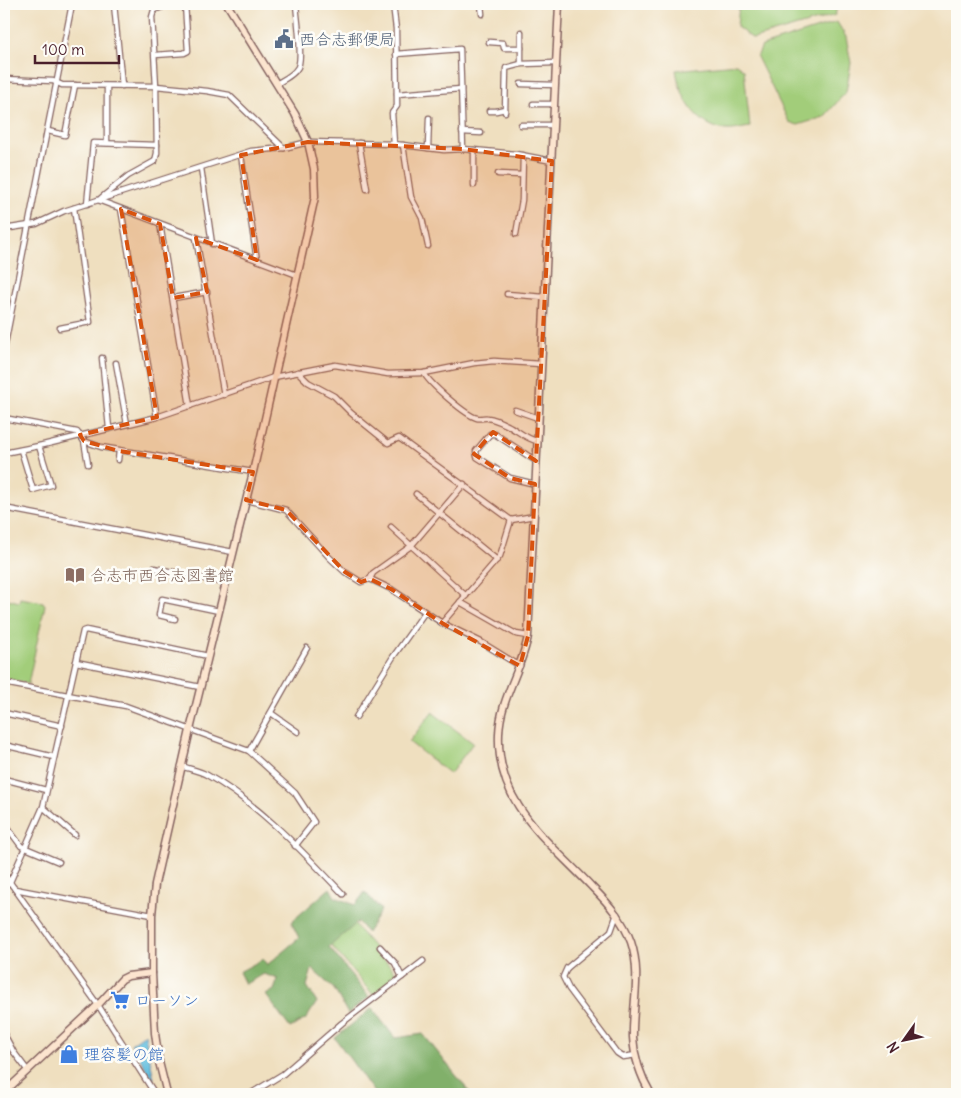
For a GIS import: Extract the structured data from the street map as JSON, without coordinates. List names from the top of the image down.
{
  "places": {
    "public building": ["西合志郵便局"],
    "library": ["合志市西合志図書館"],
    "supermarket": ["ローソン"],
    "shop": ["理容髪の館"]
  },
  "scale_bar": "100 m",
  "north": "bottom left"
}
